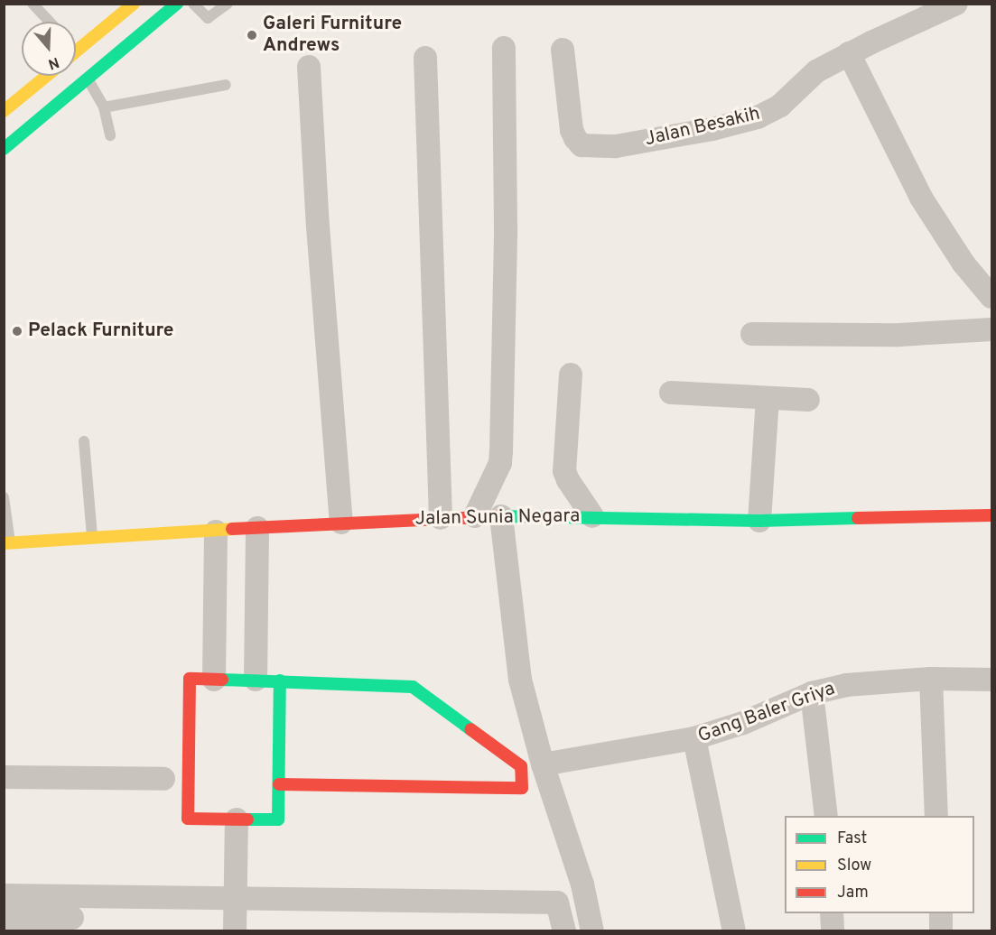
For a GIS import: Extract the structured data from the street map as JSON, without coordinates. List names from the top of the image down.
{
  "streets": {
    "main road": ["Jalan Sunia Negara"],
    "street": ["Jalan Besakih", "Gang Baler Griya"]
  },
  "places": ["Galeri Furniture Andrews", "Pelack Furniture"],
  "legend": ["Fast", "Slow", "Jam"],
  "north": "bottom"
}
